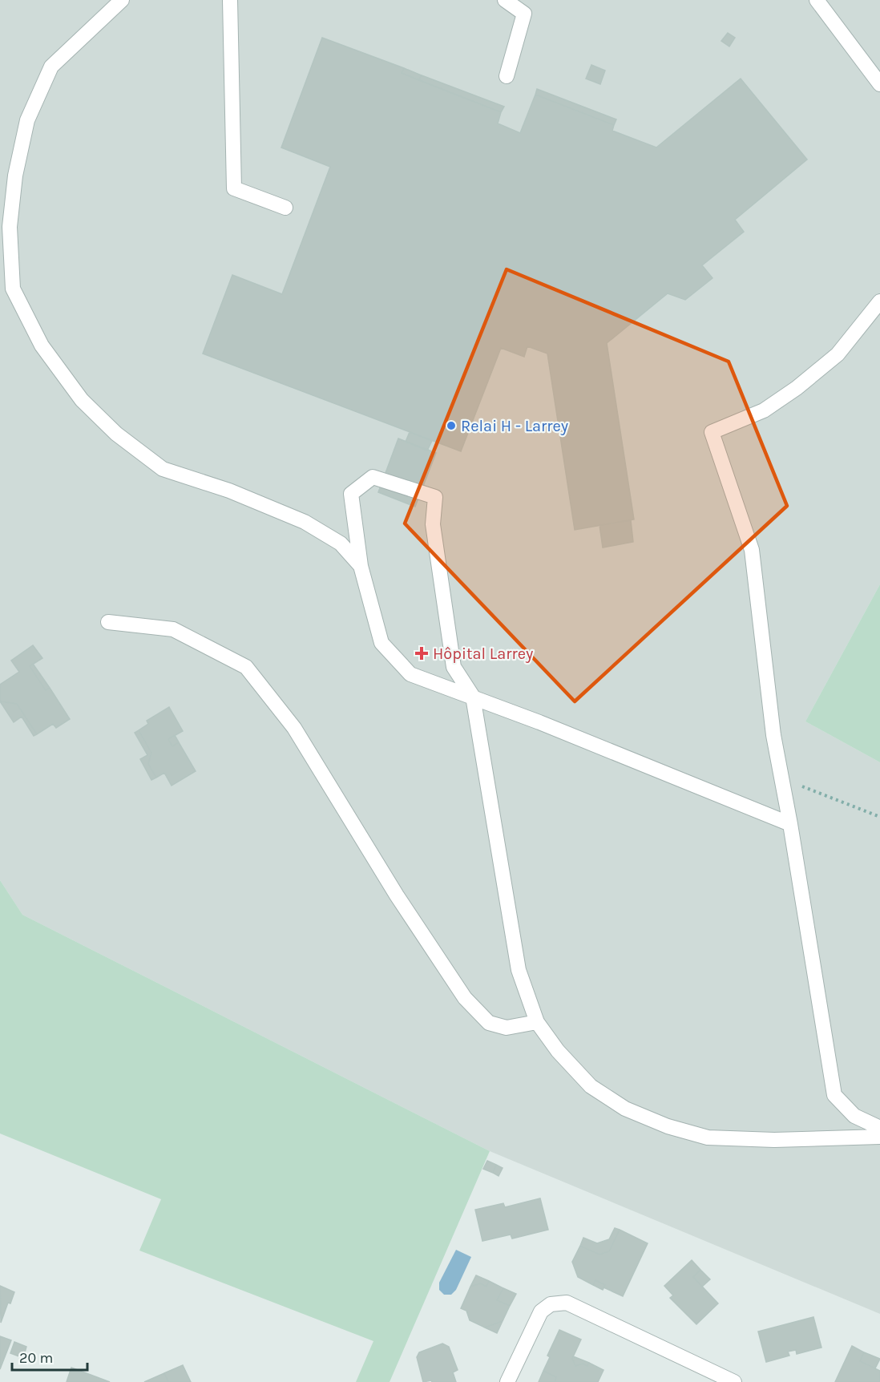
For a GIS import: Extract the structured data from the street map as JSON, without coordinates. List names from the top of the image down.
{
  "places": {
    "other": ["Relai H - Larrey"],
    "health": ["Hôpital Larrey"]
  },
  "scale_bar": "20 m"
}
